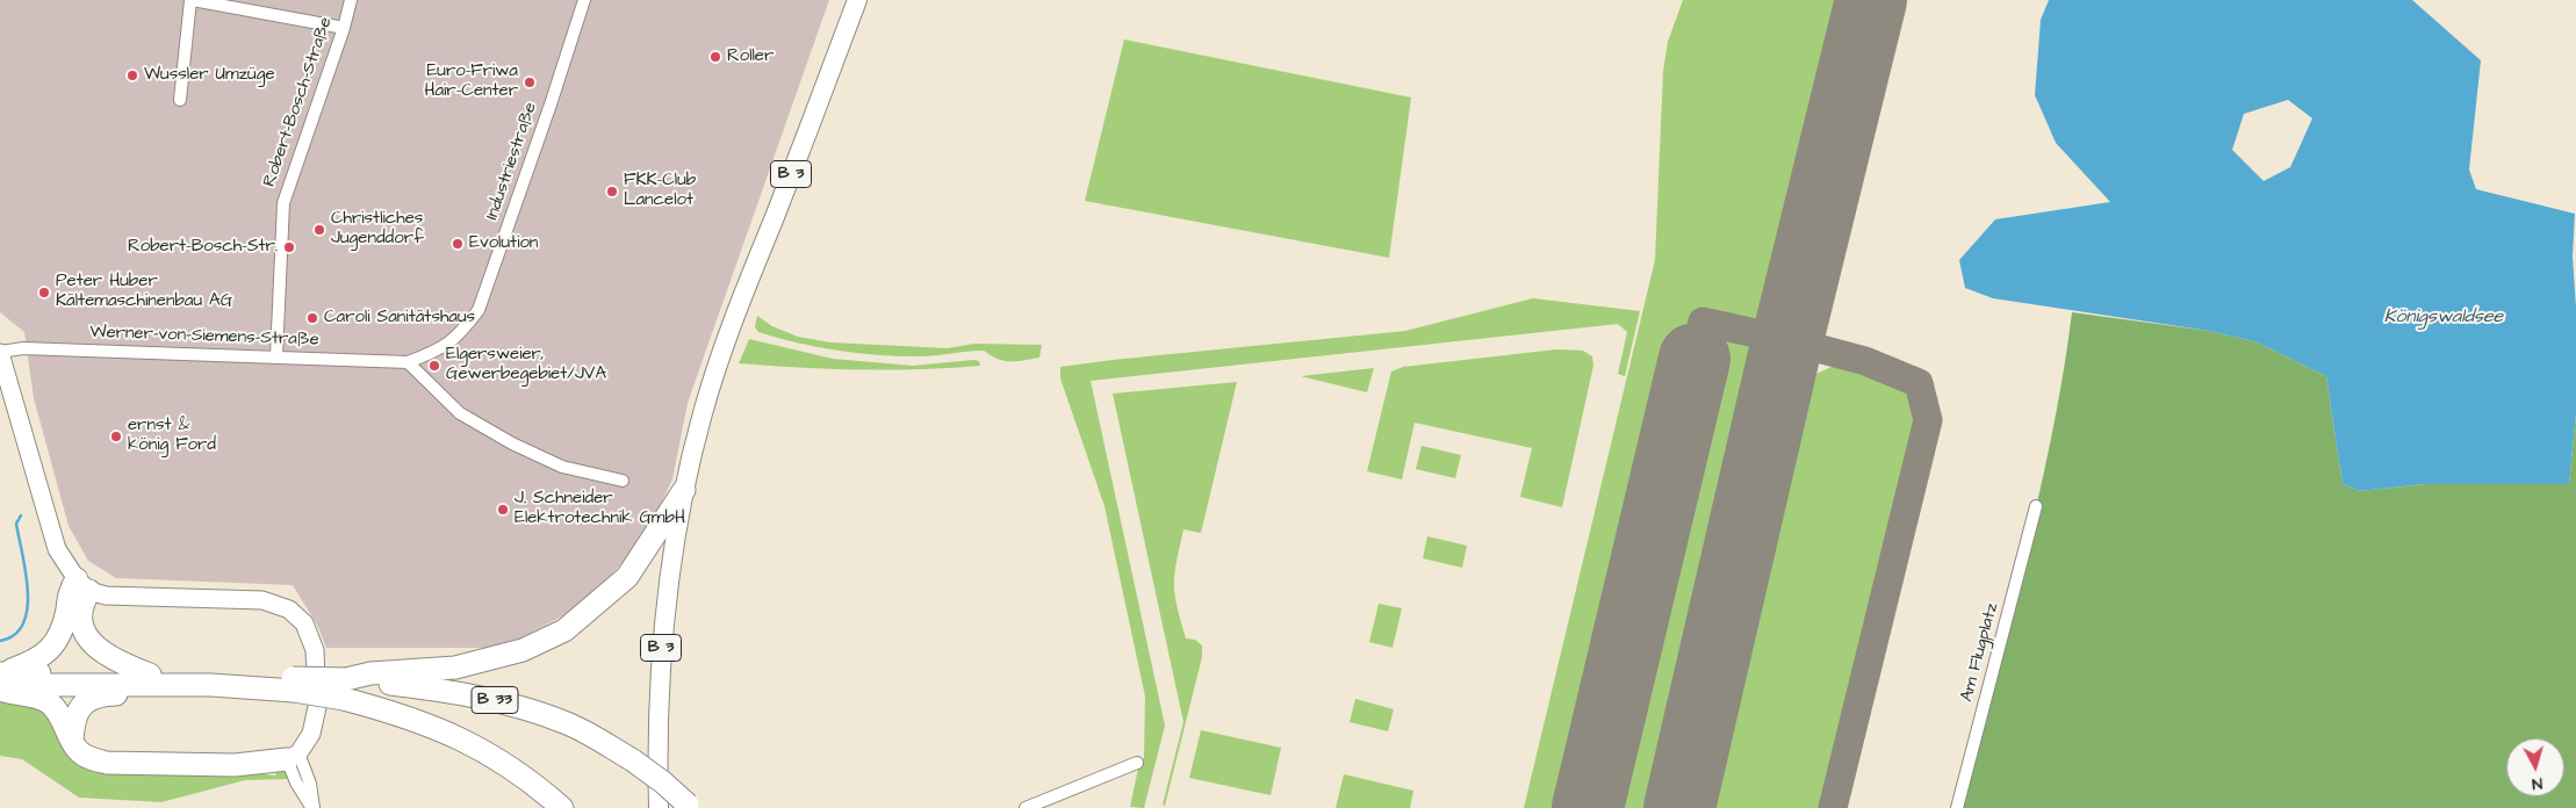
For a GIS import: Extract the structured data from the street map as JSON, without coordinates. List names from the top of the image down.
{
  "streets": {
    "highway": ["B 33"],
    "main road": ["B 3"],
    "street": [
      "Robert-Bosch-Straße",
      "Industriestraße",
      "Werner-von-Siemens-Straße",
      "Am Flugplatz"
    ]
  },
  "crossings": [
    ["Robert-Bosch-Straße", "Werner-von-Siemens-Straße"],
    ["Industriestraße", "Werner-von-Siemens-Straße"]
  ],
  "water": ["Königswaldsee"],
  "places": [
    "Roller",
    "Wussler Umzüge",
    "Euro-Friwa Hair-Center",
    "FKK-Club Lancelot",
    "Christliches Jugenddorf",
    "Evolution",
    "Robert-Bosch-Str.",
    "Peter Huber Kältemaschinenbau AG",
    "Caroli Sanitätshaus",
    "Elgersweier, Gewerbegebiet/JVA",
    "ernst & könig Ford",
    "J. Schneider Elektrotechnik GmbH"
  ],
  "north": "bottom"
}
